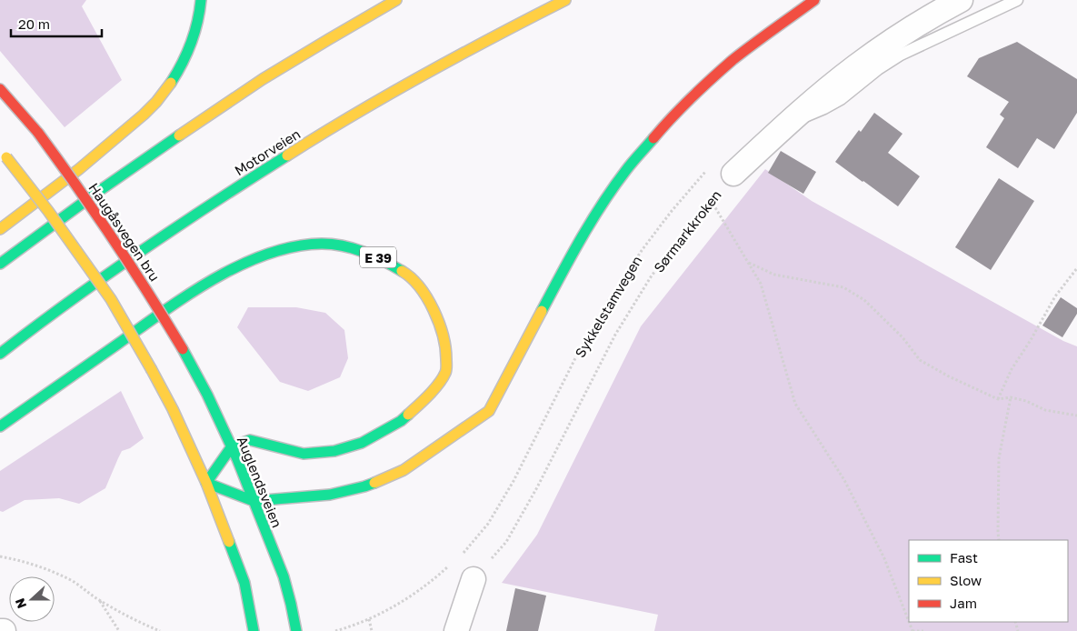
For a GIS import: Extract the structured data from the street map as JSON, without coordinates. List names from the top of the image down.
{
  "streets": {
    "main road": [
      "Motorveien",
      "Haugåsvegen bru",
      "E 39",
      "Auglendsveien"
    ],
    "path": ["Sørmarkkroken", "Sykkelstamvegen"]
  },
  "crossings": [
    ["Haugåsvegen bru", "Auglendsveien"],
    ["E 39", "Auglendsveien"]
  ],
  "legend": ["Fast", "Slow", "Jam"],
  "scale_bar": "20 m",
  "north": "left"
}
